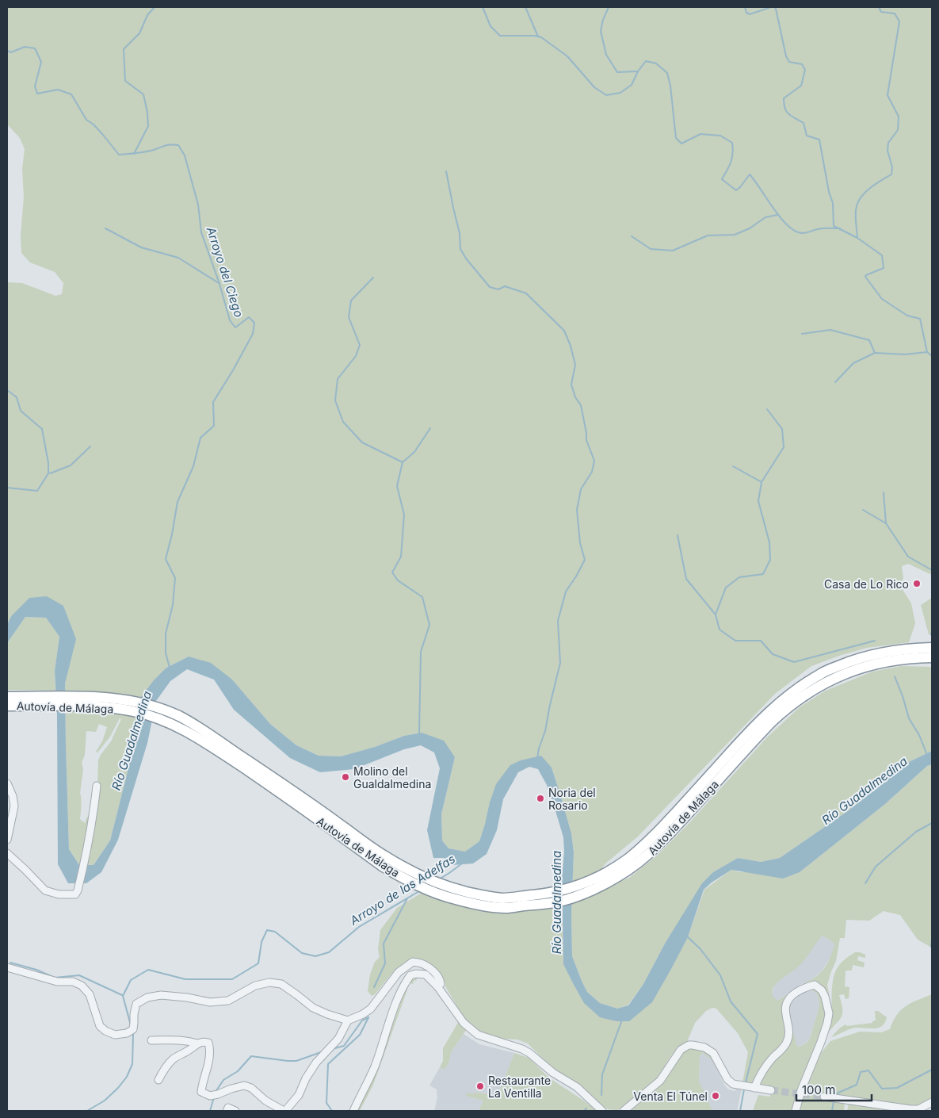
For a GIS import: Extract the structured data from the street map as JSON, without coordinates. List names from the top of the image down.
{
  "streets": {
    "highway": ["Autovía de Málaga"]
  },
  "water": ["Arroyo del Ciego", "Río Guadalmedina", "Arroyo de las Adelfas"],
  "places": [
    "Casa de Lo Rico",
    "Molino del Gualdalmedina",
    "Noria del Rosario",
    "Restaurante La Ventilla",
    "Venta El Túnel"
  ],
  "scale_bar": "100 m"
}
